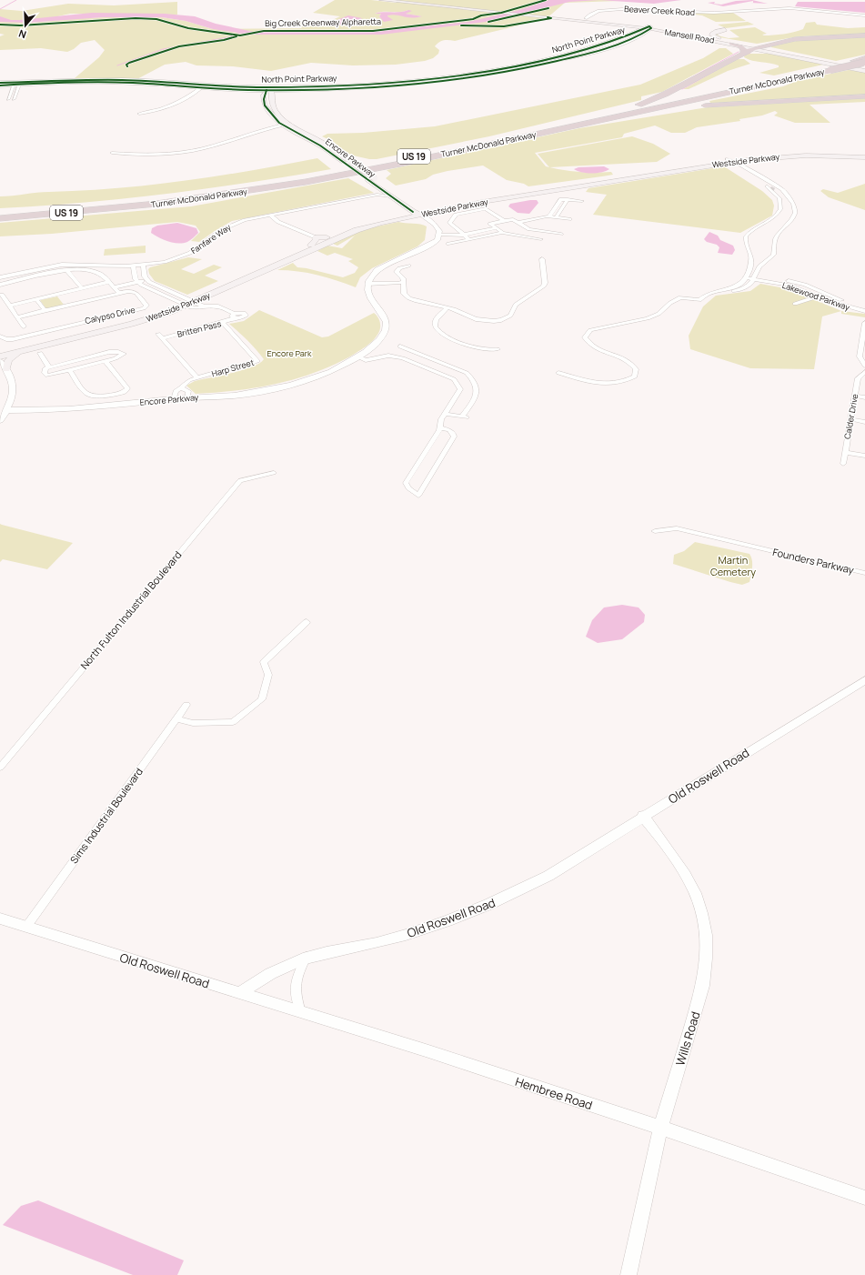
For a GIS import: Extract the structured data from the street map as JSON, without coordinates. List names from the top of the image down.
{
  "streets": {
    "highway": ["Turner McDonald Parkway", "US 19"],
    "main road": ["Mansell Road", "Encore Parkway", "Westside Parkway"],
    "street": [
      "Beaver Creek Road",
      "North Point Parkway",
      "Fanfare Way",
      "Lakewood Parkway",
      "Calypso Drive",
      "Britten Pass",
      "Harp Street",
      "Calder Drive",
      "Founders Parkway",
      "North Fulton Industrial Boulevard",
      "Old Roswell Road",
      "Sims Industrial Boulevard",
      "Wills Road",
      "Hembree Road"
    ],
    "cycle path": ["Big Creek Greenway Alpharetta"]
  },
  "crossings": [
    ["Beaver Creek Road", "Mansell Road"],
    ["Mansell Road", "North Point Parkway"],
    ["Mansell Road", "Turner McDonald Parkway"],
    ["North Point Parkway", "Encore Parkway"],
    ["Encore Parkway", "Westside Parkway"],
    ["Encore Parkway", "Fanfare Way"],
    ["Encore Parkway", "Harp Street"],
    ["Britten Pass", "Harp Street"],
    ["Old Roswell Road", "Sims Industrial Boulevard"],
    ["Old Roswell Road", "Wills Road"],
    ["Old Roswell Road", "Hembree Road"],
    ["Wills Road", "Hembree Road"]
  ],
  "parks": ["Encore Park", "Martin Cemetery"],
  "north": "bottom"
}
